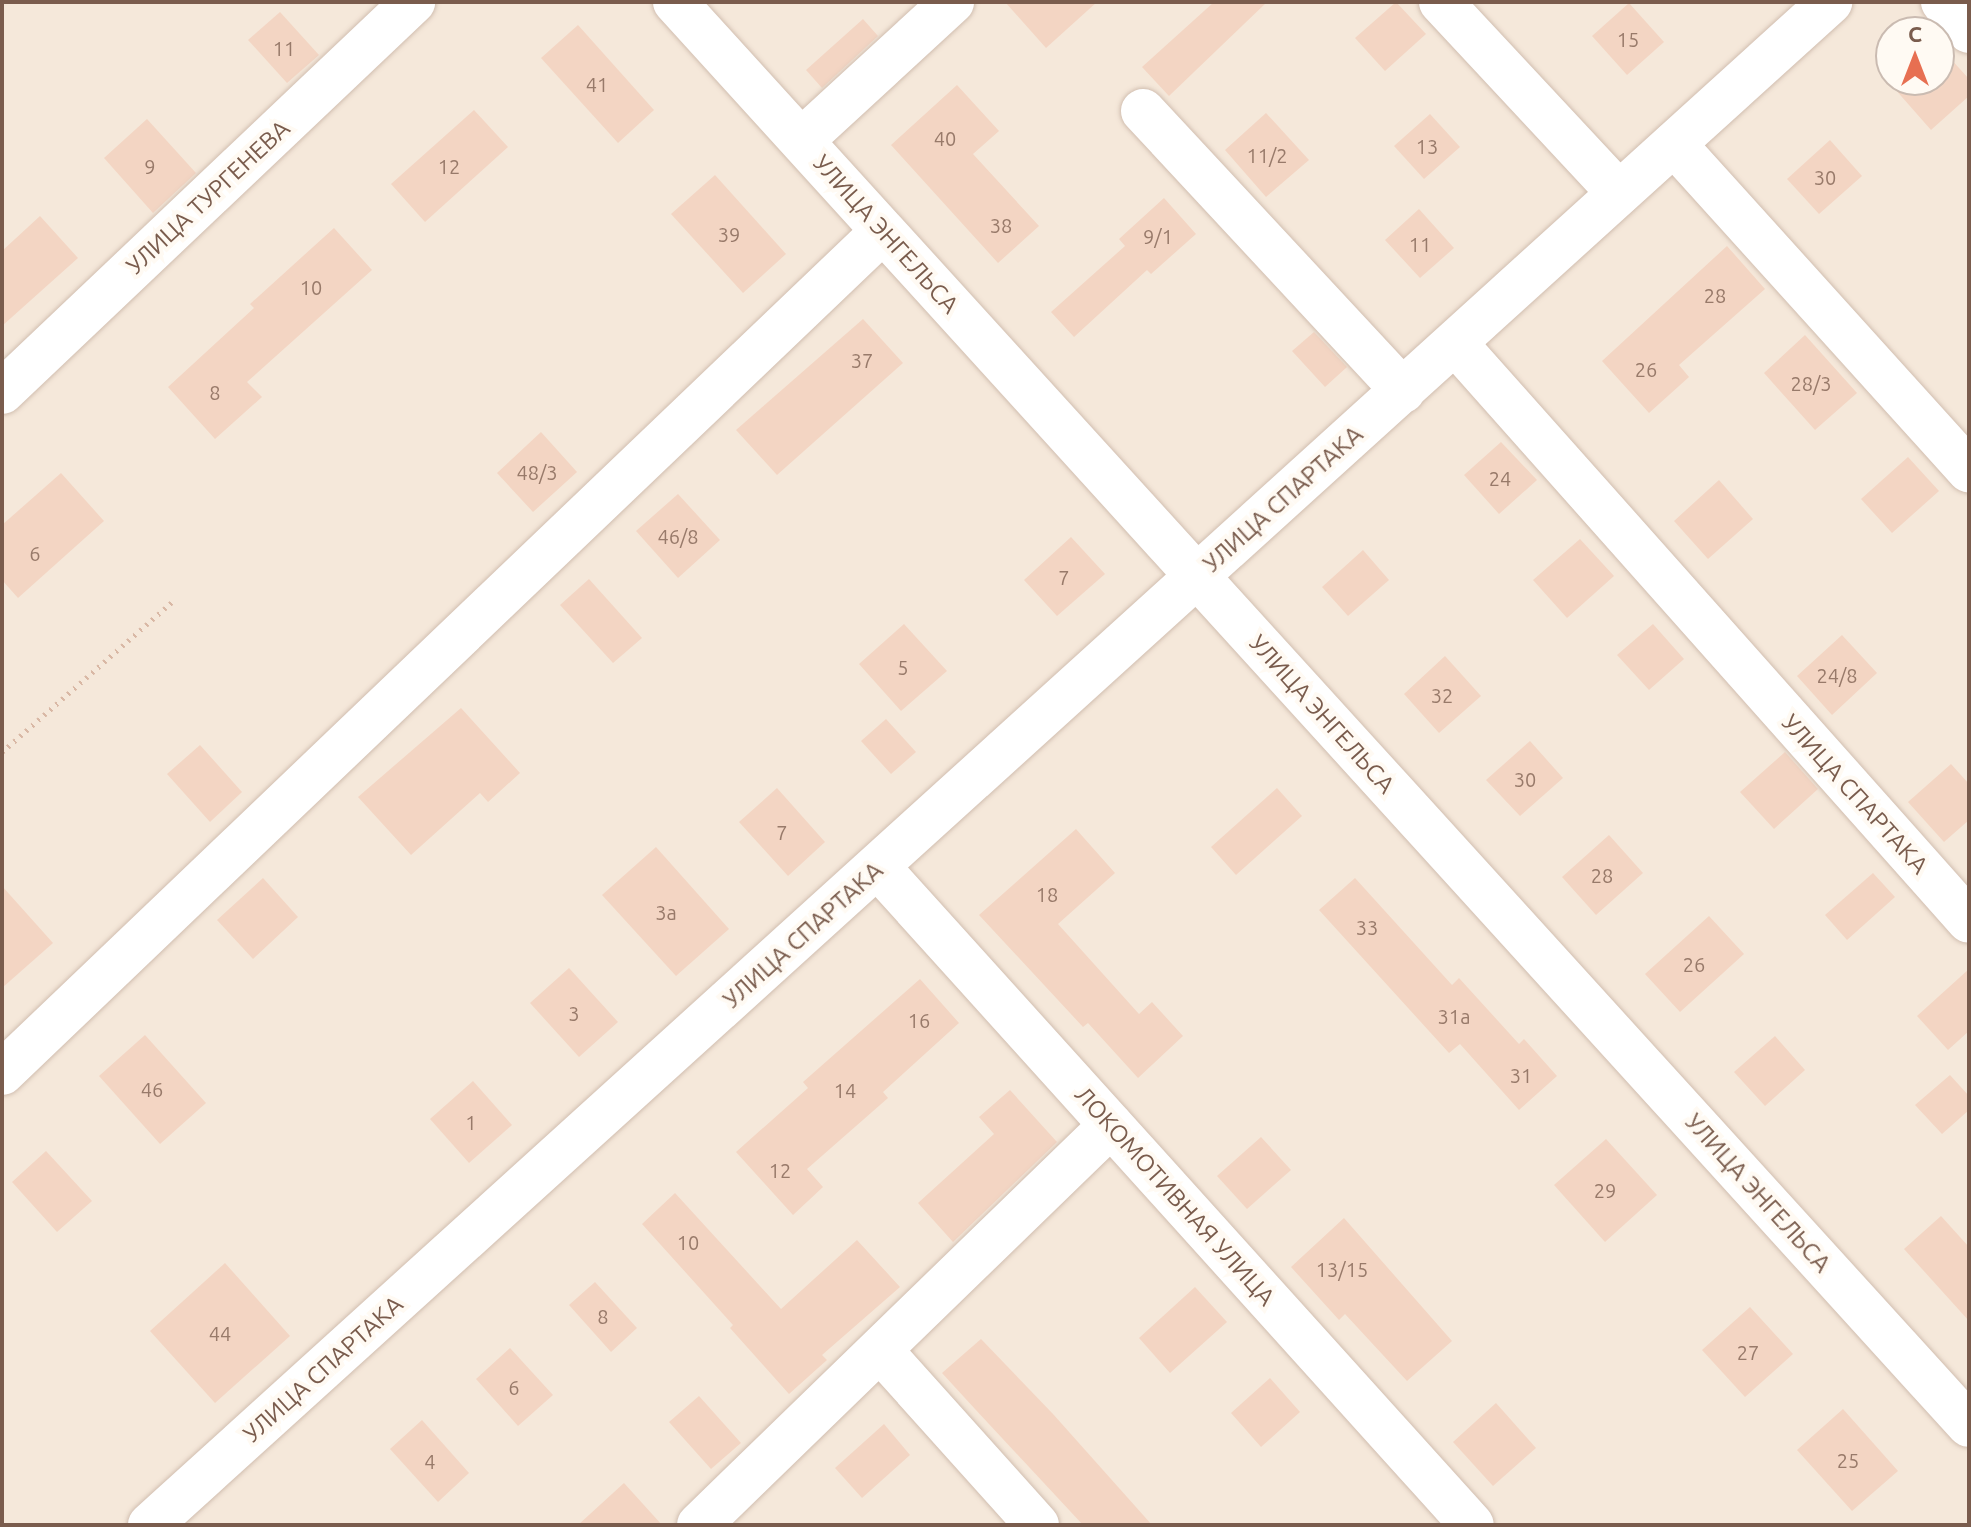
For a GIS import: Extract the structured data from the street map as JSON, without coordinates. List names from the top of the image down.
{
  "streets": {
    "street": [
      "УЛИЦА ТУРГЕНЕВА",
      "УЛИЦА ЭНГЕЛЬСА",
      "УЛИЦА СПАРТАКА",
      "ЛОКОМОТИВНАЯ УЛИЦА"
    ]
  },
  "crossings": [
    ["УЛИЦА ЭНГЕЛЬСА", "УЛИЦА СПАРТАКА"],
    ["УЛИЦА СПАРТАКА", "ЛОКОМОТИВНАЯ УЛИЦА"]
  ],
  "house_numbers": [
    "15",
    "11",
    "41",
    "40",
    "13",
    "11/2",
    "9",
    "12",
    "30",
    "38",
    "39",
    "9/1",
    "11",
    "10",
    "28",
    "37",
    "26",
    "28/3",
    "8",
    "48/3",
    "24",
    "46/8",
    "6",
    "7",
    "5",
    "24/8",
    "32",
    "30",
    "7",
    "28",
    "18",
    "3а",
    "33",
    "26",
    "3",
    "31а",
    "16",
    "31",
    "46",
    "14",
    "1",
    "12",
    "29",
    "10",
    "13/15",
    "8",
    "44",
    "27",
    "6",
    "25",
    "4"
  ],
  "north": "top"
}
